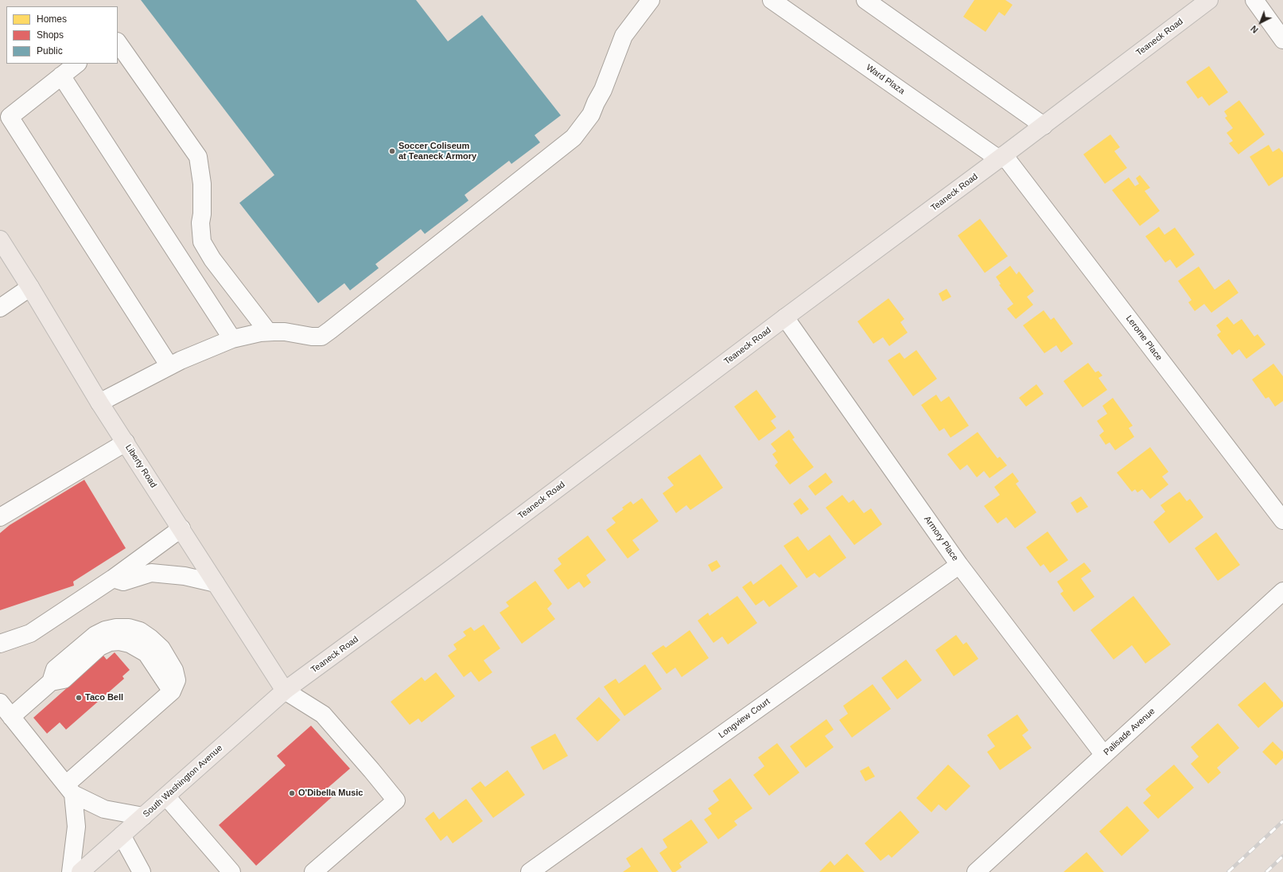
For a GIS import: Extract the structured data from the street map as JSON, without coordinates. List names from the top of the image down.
{
  "streets": {
    "main road": ["Teaneck Road", "Liberty Road", "South Washington Avenue"],
    "street": [
      "Ward Plaza",
      "Lerome Place",
      "Armory Place",
      "Longview Court",
      "Palisade Avenue"
    ]
  },
  "crossings": [
    ["Teaneck Road", "Ward Plaza"],
    ["Teaneck Road", "Lerome Place"],
    ["Teaneck Road", "Liberty Road"],
    ["Teaneck Road", "Armory Place"],
    ["Teaneck Road", "South Washington Avenue"],
    ["Ward Plaza", "Lerome Place"],
    ["Liberty Road", "South Washington Avenue"],
    ["Armory Place", "Longview Court"],
    ["Armory Place", "Palisade Avenue"]
  ],
  "places": ["Soccer Coliseum at Teaneck Armory", "Taco Bell", "O'Dibella Music"],
  "legend": ["Homes", "Shops", "Public"],
  "north": "bottom left"
}
